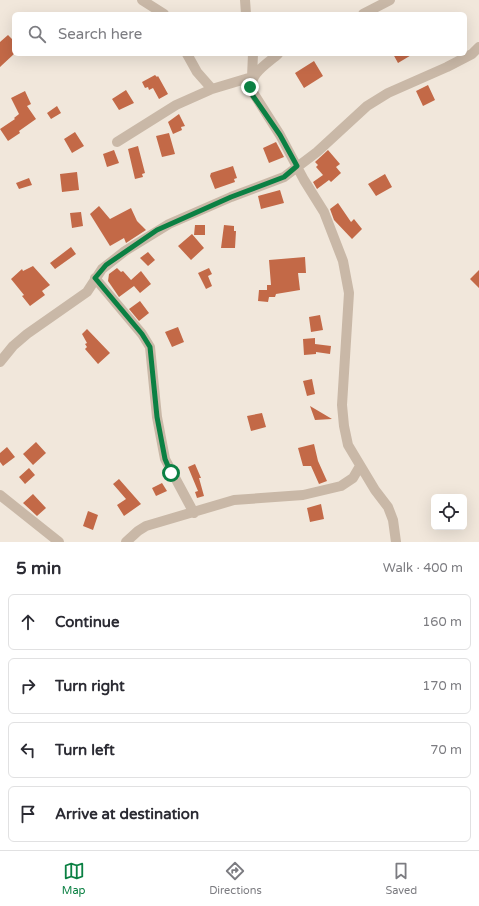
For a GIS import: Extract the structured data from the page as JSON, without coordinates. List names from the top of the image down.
{
  "page": {
    "search": "Search here",
    "heading": ["5 min", "Walk · 400 m"],
    "list": [
      ["Continue", "160 m"],
      ["Turn right", "170 m"],
      ["Turn left", "70 m"],
      "Arrive at destination"
    ],
    "nav": ["Map", "Directions", "Saved"]
  }
}
